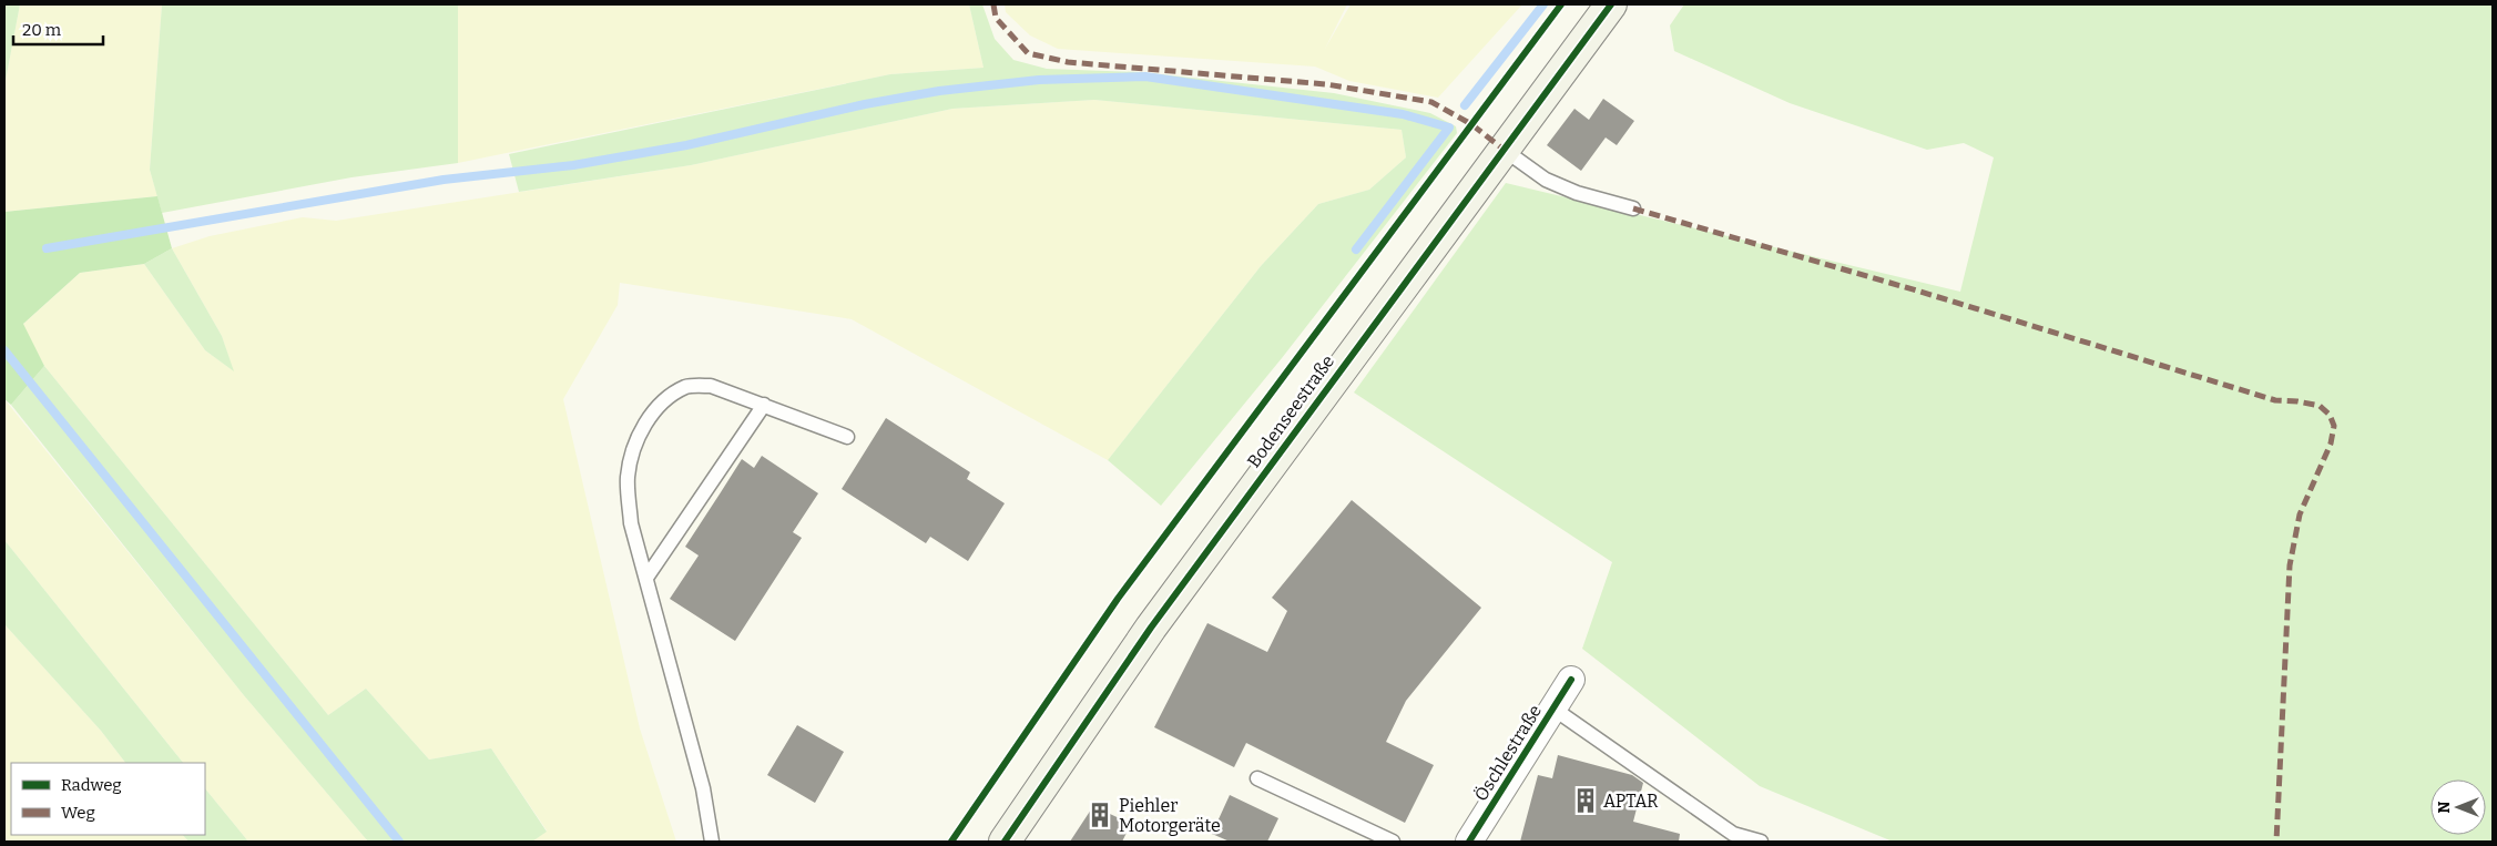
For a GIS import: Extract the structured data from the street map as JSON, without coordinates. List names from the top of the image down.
{
  "streets": {
    "street": ["Bodenseestraße", "Öschlestraße"]
  },
  "places": {
    "building": ["APTAR", "Piehler Motorgeräte"]
  },
  "legend": ["Radweg", "Weg"],
  "scale_bar": "20 m",
  "north": "left"
}
